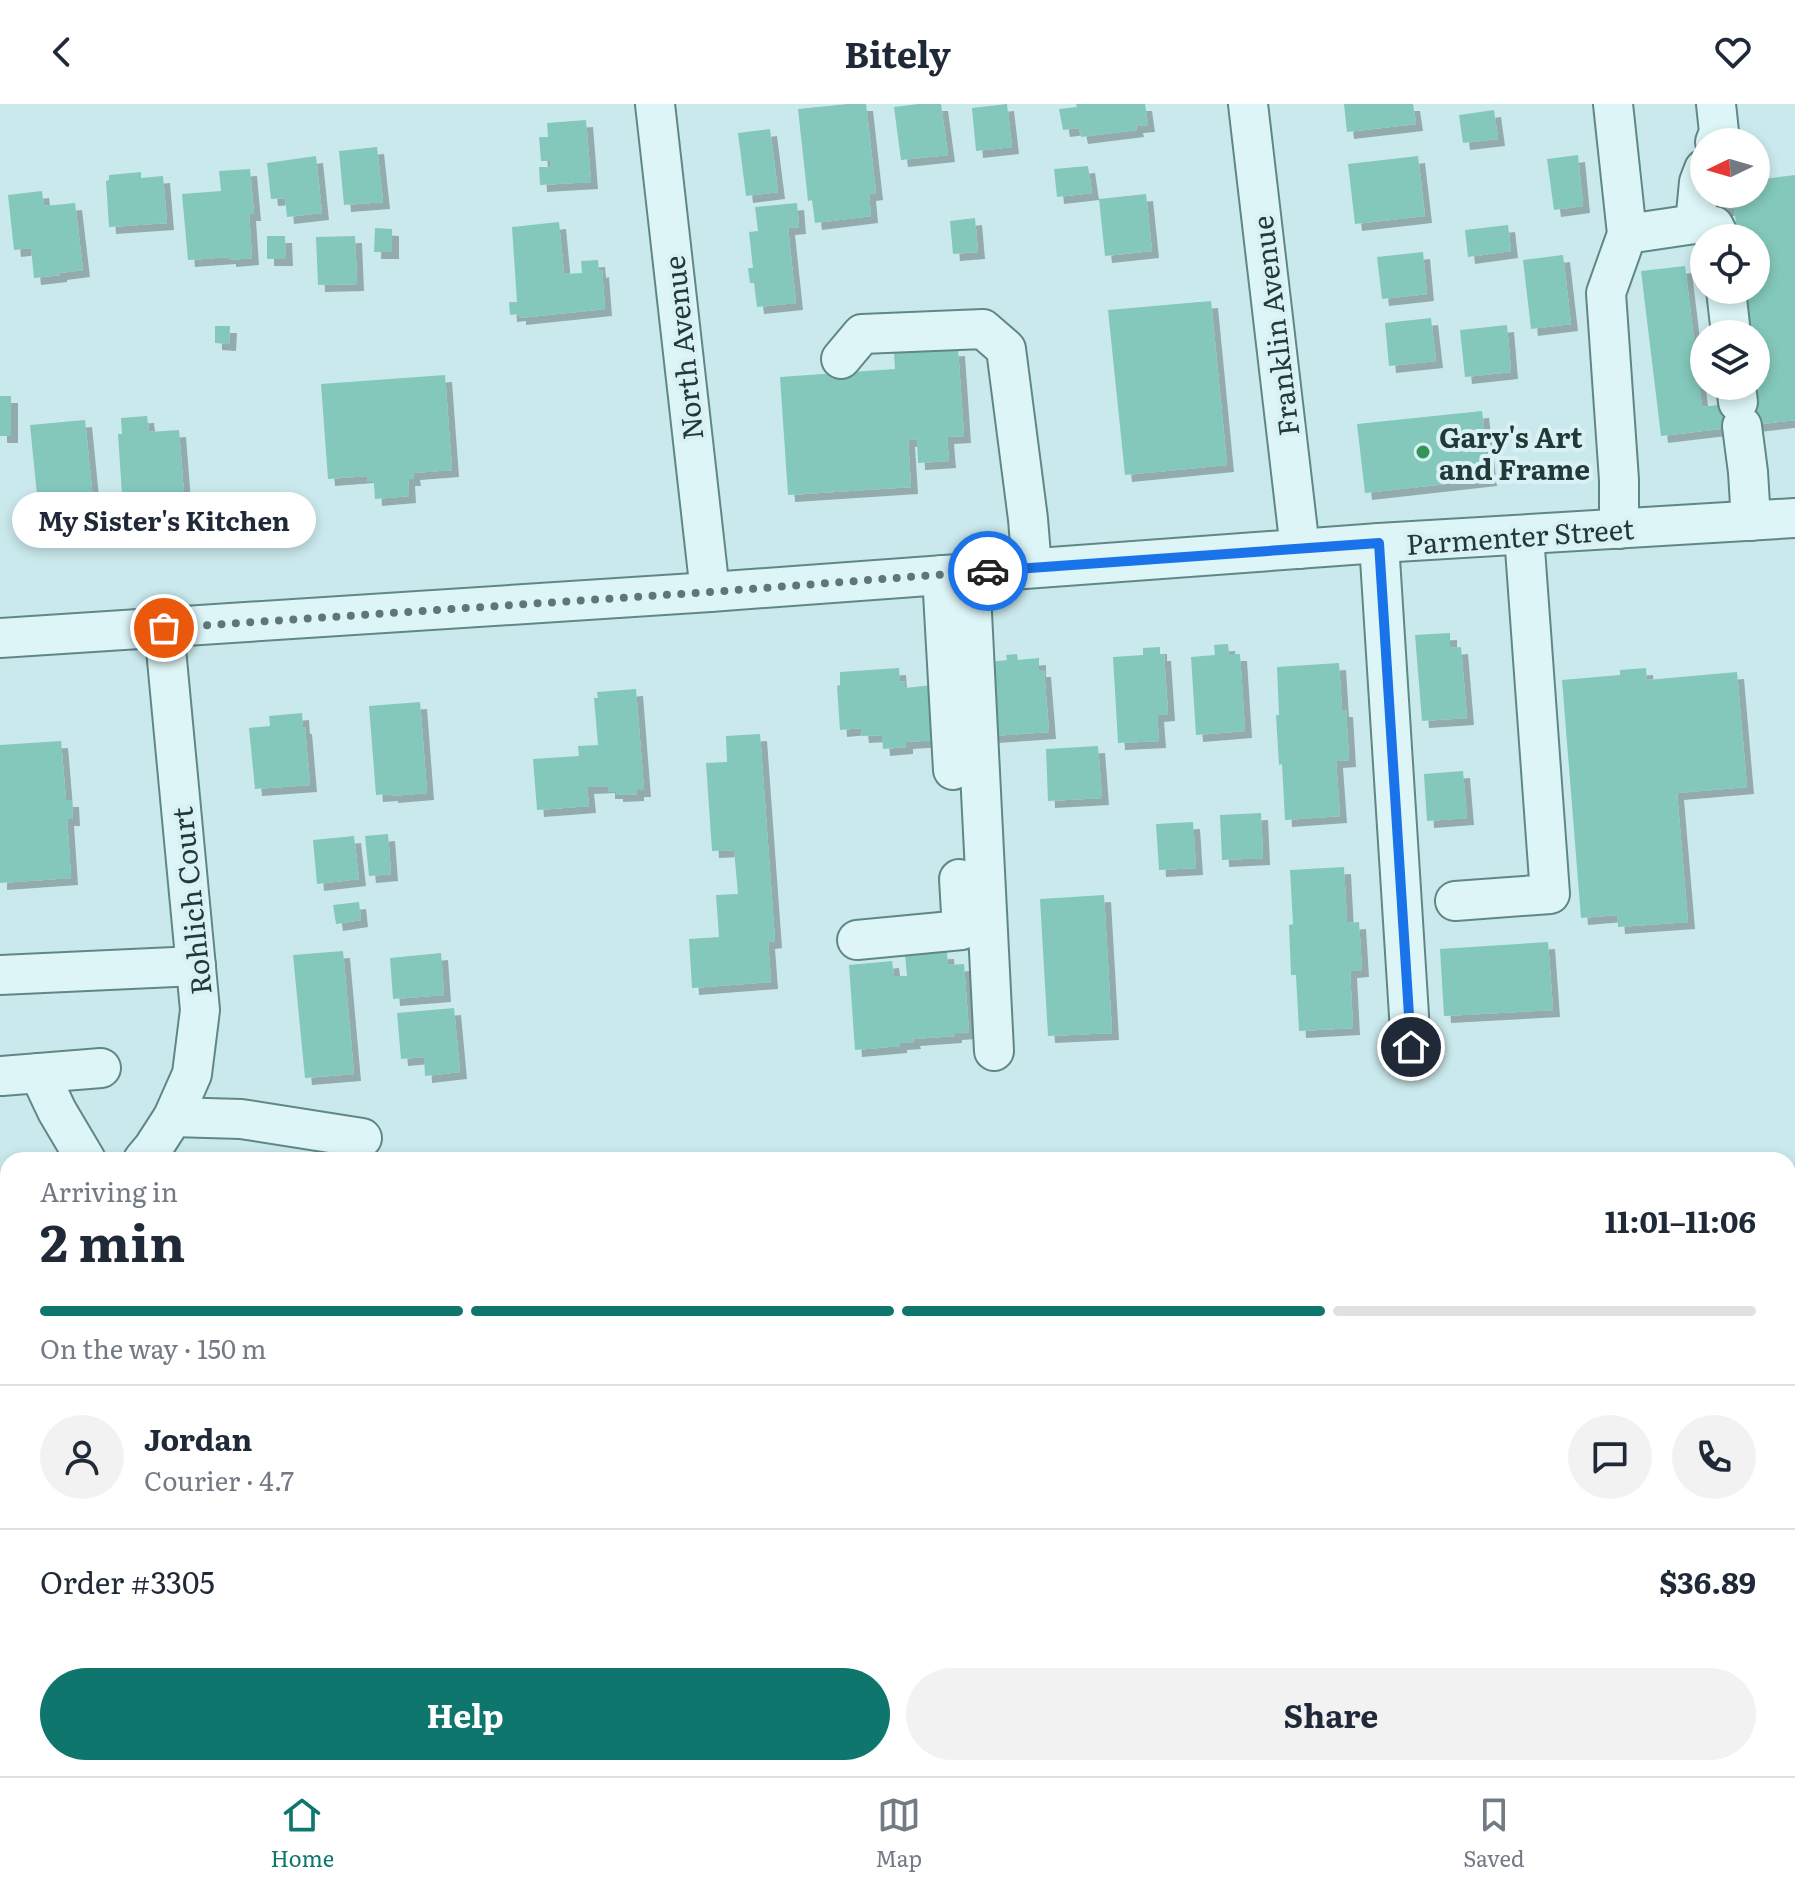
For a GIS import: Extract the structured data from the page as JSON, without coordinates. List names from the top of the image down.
{
  "streets": {
    "street": [
      "Franklin Avenue",
      "North Avenue",
      "Parmenter Street",
      "Rohlich Court"
    ]
  },
  "crossings": [
    ["Franklin Avenue", "Parmenter Street"],
    ["North Avenue", "Parmenter Street"],
    ["Parmenter Street", "Rohlich Court"]
  ],
  "places": ["Gary's Art and Frame", "My Sister's Kitchen"],
  "north": "left",
  "page": {
    "header": "Bitely",
    "bubble": "My Sister's Kitchen",
    "heading": ["2 min", "Arriving in", "11:01–11:06"],
    "panel": [
      "Jordan",
      "Courier · 4.7",
      "Order #3305",
      "$36.89"
    ],
    "bar": "On the way · 150 m",
    "buttons": ["Help", "Share"],
    "tabs": ["Home", "Map", "Saved"]
  }
}
